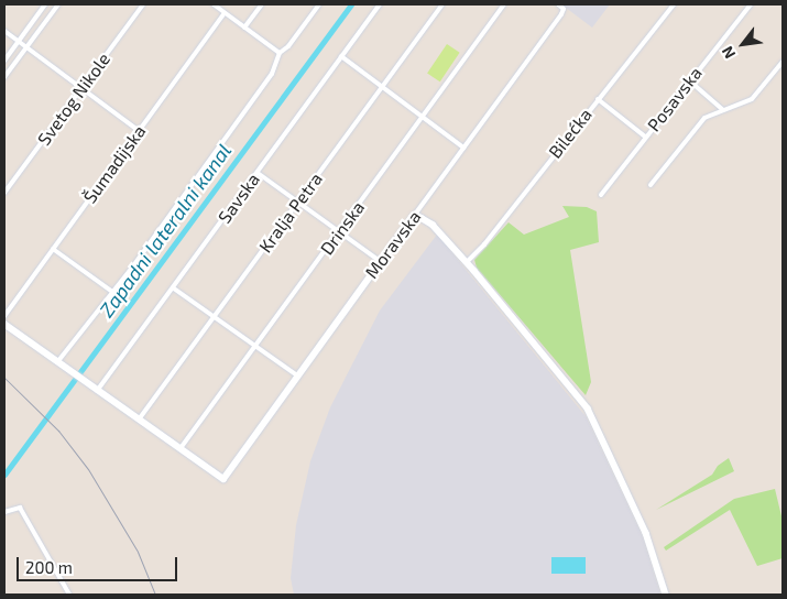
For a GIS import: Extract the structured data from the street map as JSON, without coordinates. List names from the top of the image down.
{
  "streets": {
    "street": [
      "Svetog Nikole",
      "Posavska",
      "Bilećka",
      "Šumadijska",
      "Savska",
      "Kralja Petra",
      "Drinska",
      "Moravska"
    ]
  },
  "crossings": [
    ["Drinska", "Moravska"]
  ],
  "water": ["Zapadni lateralni kanal"],
  "scale_bar": "200 m",
  "north": "bottom left"
}
